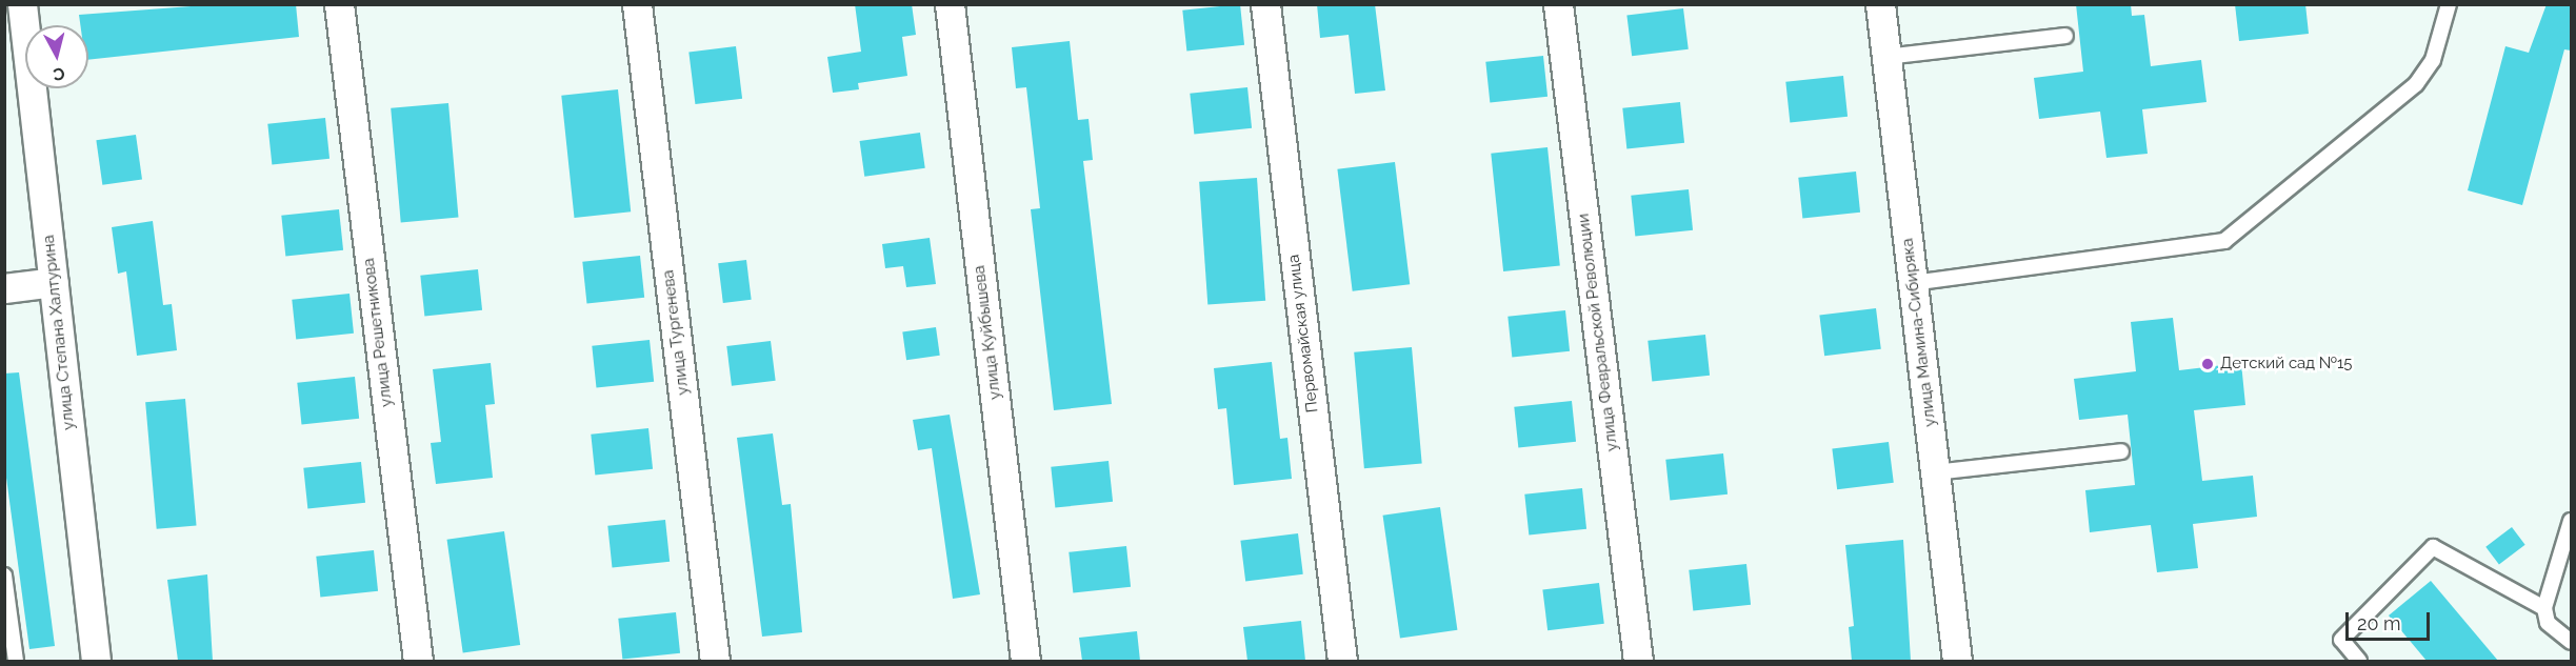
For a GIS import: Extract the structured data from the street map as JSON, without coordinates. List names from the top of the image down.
{
  "streets": {
    "street": [
      "улица Степана Халтурина",
      "улица Решетникова",
      "улица Тургенева",
      "улица Куйбышева",
      "улица Февральской Революции",
      "улица Мамина-Сибиряка",
      "Первомайская улица"
    ]
  },
  "places": ["Детский сад №15"],
  "scale_bar": "20 m",
  "north": "bottom"
}
